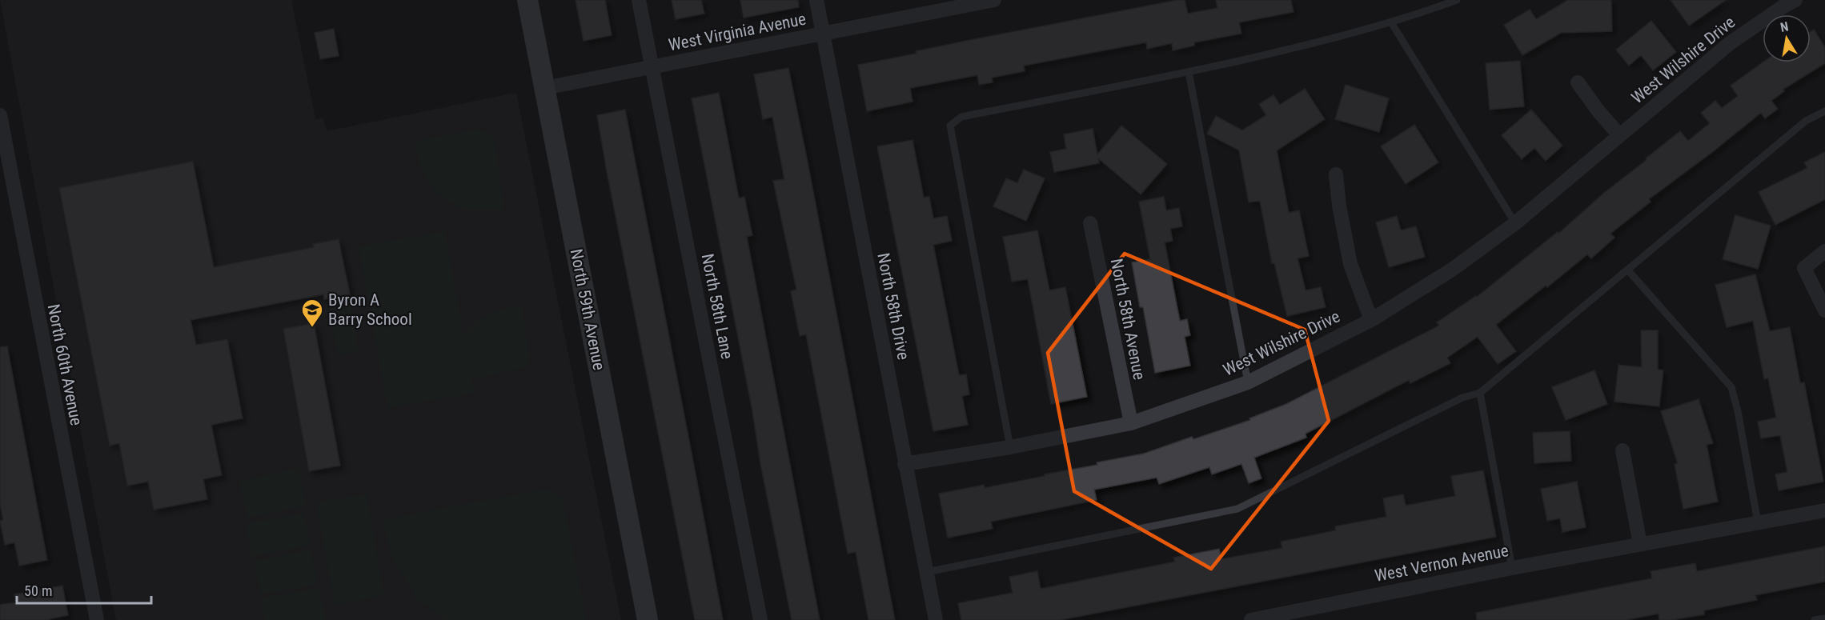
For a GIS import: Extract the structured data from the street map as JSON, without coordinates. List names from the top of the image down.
{
  "streets": {
    "main road": ["North 59th Avenue"],
    "street": [
      "West Virginia Avenue",
      "West Wilshire Drive",
      "North 58th Lane",
      "North 58th Drive",
      "North 58th Avenue",
      "North 60th Avenue",
      "West Vernon Avenue"
    ]
  },
  "crossings": [
    ["West Virginia Avenue", "North 58th Lane"],
    ["West Virginia Avenue", "North 58th Drive"],
    ["West Virginia Avenue", "North 59th Avenue"],
    ["West Wilshire Drive", "North 58th Drive"],
    ["West Wilshire Drive", "North 58th Avenue"]
  ],
  "places": {
    "school or university": ["Byron A Barry School"]
  },
  "scale_bar": "50 m",
  "north": "top"
}
